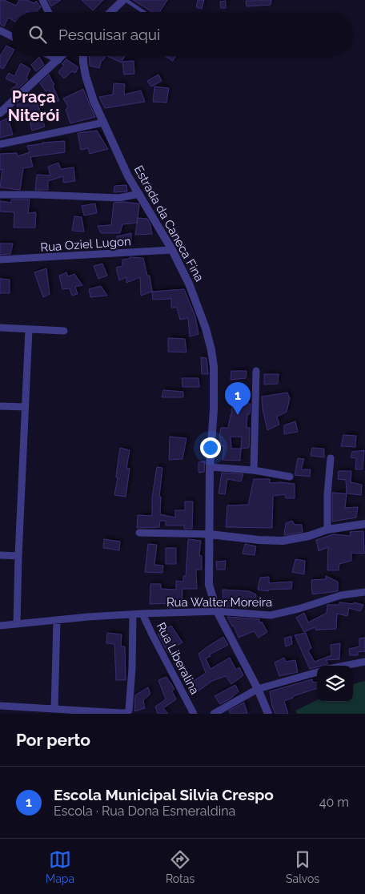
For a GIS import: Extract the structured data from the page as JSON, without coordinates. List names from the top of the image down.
{
  "streets": {
    "street": [
      "Estrada da Caneca Fina",
      "Rua Oziel Lugon",
      "Rua Walter Moreira",
      "Rua Liberalina"
    ]
  },
  "crossings": [
    ["Estrada da Caneca Fina", "Rua Oziel Lugon"],
    ["Estrada da Caneca Fina", "Rua Walter Moreira"],
    ["Rua Walter Moreira", "Rua Liberalina"]
  ],
  "districts": ["Praça Niterói"],
  "page": {
    "search": "Pesquisar aqui",
    "pins": "1",
    "heading": "Por perto",
    "list": [
      {
        "mark": "1",
        "name": "Escola Municipal Silvia Crespo",
        "note": "Escola · Rua Dona Esmeraldina",
        "value": "40 m"
      }
    ],
    "nav": ["Mapa", "Rotas", "Salvos"]
  }
}
